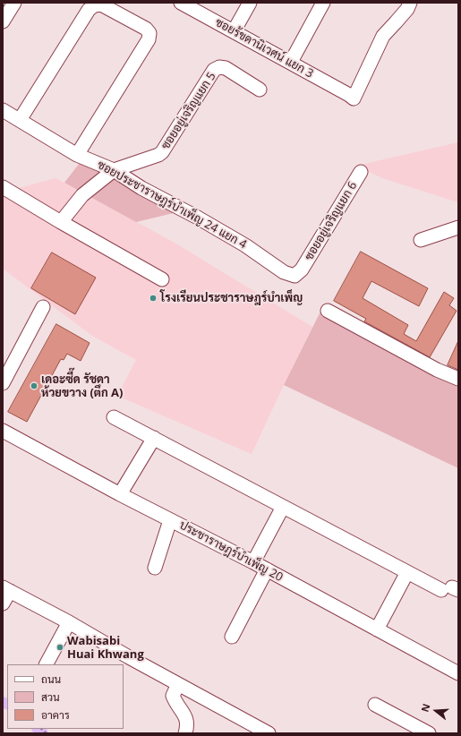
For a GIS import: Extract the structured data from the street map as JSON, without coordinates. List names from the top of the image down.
{
  "streets": {
    "street": [
      "ซอยร้ขดานิเวศน์ แยก 3",
      "ซอยอยู่เจริญแยก 5",
      "ซอยประชาราษฎร์บำเพ็ญ 24 แยก 4",
      "ซอยอยู่เจริญแยก 6",
      "ประชาราษฎร์บำเพ็ญ 20"
    ]
  },
  "crossings": [
    ["ซอยอยู่เจริญแยก 5", "ซอยประชาราษฎร์บำเพ็ญ 24 แยก 4"],
    ["ซอยประชาราษฎร์บำเพ็ญ 24 แยก 4", "ซอยอยู่เจริญแยก 6"]
  ],
  "places": ["โรงเรียนประชาราษฎร์บำเพ็ญ", "เดอะซี๊ด รัชดา ห้วยขวาง (ตึก A)", "Wabisabi Huai Khwang"],
  "legend": ["ถนน", "สวน", "อาคาร"],
  "north": "left"
}
